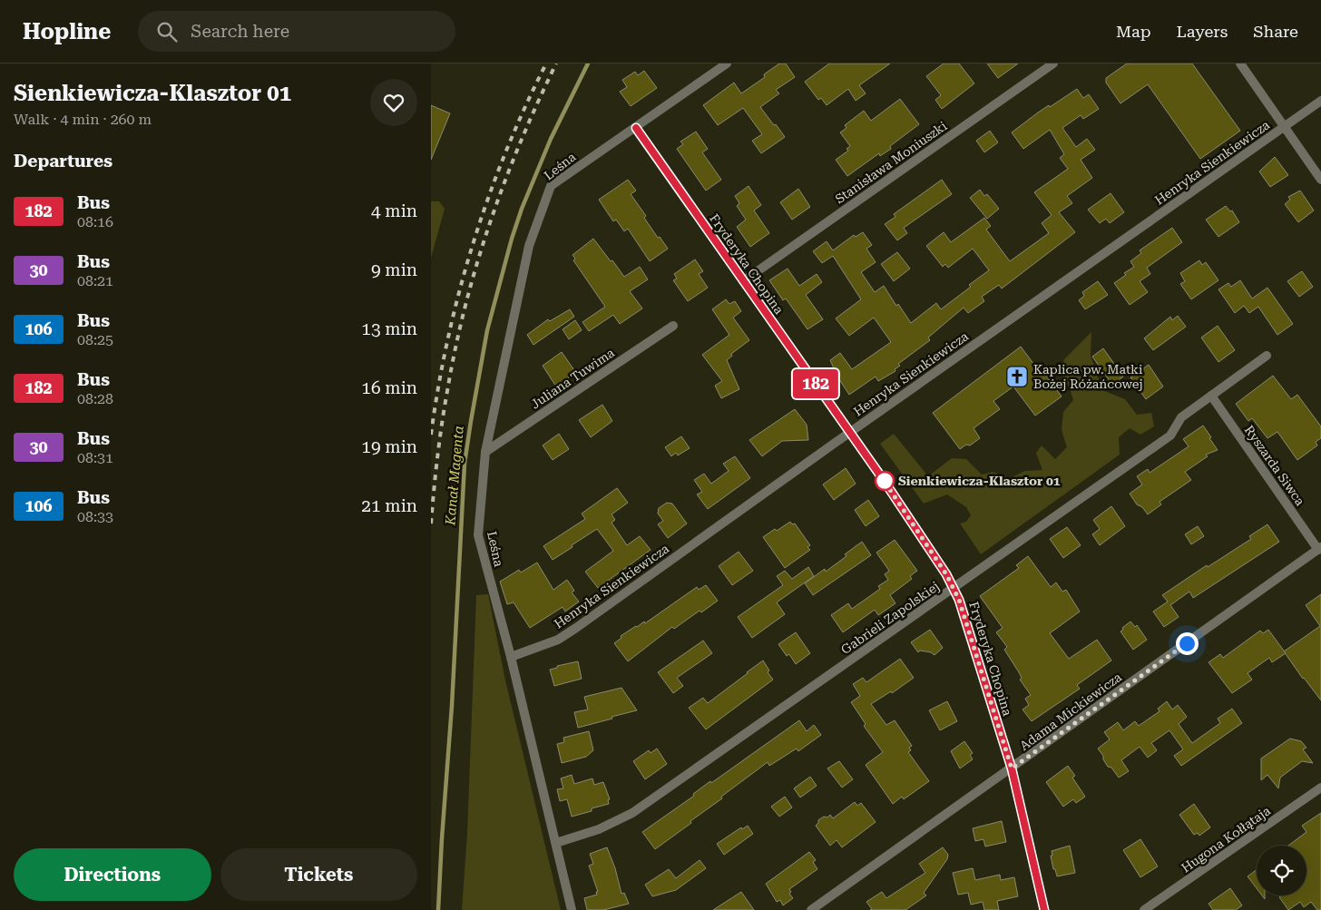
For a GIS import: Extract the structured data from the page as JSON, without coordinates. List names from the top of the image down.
{
  "streets": {
    "street": [
      "Stanisława Moniuszki",
      "Henryka Sienkiewicza",
      "Leśna",
      "Fryderyka Chopina",
      "Juliana Tuwima",
      "Ryszarda Siwca",
      "Gabrieli Zapolskiej",
      "Adama Mickiewicza",
      "Hugona Kołłątaja"
    ]
  },
  "crossings": [
    ["Stanisława Moniuszki", "Fryderyka Chopina"],
    ["Henryka Sienkiewicza", "Leśna"],
    ["Henryka Sienkiewicza", "Fryderyka Chopina"],
    ["Leśna", "Fryderyka Chopina"],
    ["Leśna", "Juliana Tuwima"],
    ["Leśna", "Gabrieli Zapolskiej"],
    ["Fryderyka Chopina", "Gabrieli Zapolskiej"],
    ["Fryderyka Chopina", "Adama Mickiewicza"],
    ["Ryszarda Siwca", "Gabrieli Zapolskiej"],
    ["Ryszarda Siwca", "Adama Mickiewicza"]
  ],
  "water": ["Kanał Magenta"],
  "places": {
    "church": ["Kaplica pw. Matki Bożej Różańcowej"],
    "other": ["Sienkiewicza-Klasztor 01"]
  },
  "lines": ["bus line 182"],
  "page": {
    "header": "Hopline",
    "search": "Search here",
    "nav": ["Map", "Layers", "Share"],
    "heading": [
      ["Sienkiewicza-Klasztor 01", "Walk · 4 min · 260 m"],
      "Departures"
    ],
    "on_map": "182",
    "list": [
      {
        "mark": "182",
        "name": "Bus",
        "note": "08:16",
        "value": "4 min"
      },
      {
        "mark": "30",
        "name": "Bus",
        "note": "08:21",
        "value": "9 min"
      },
      {
        "mark": "106",
        "name": "Bus",
        "note": "08:25",
        "value": "13 min"
      },
      {
        "mark": "182",
        "name": "Bus",
        "note": "08:28",
        "value": "16 min"
      },
      {
        "mark": "30",
        "name": "Bus",
        "note": "08:31",
        "value": "19 min"
      },
      {
        "mark": "106",
        "name": "Bus",
        "note": "08:33",
        "value": "21 min"
      }
    ],
    "buttons": ["Directions", "Tickets"]
  }
}
